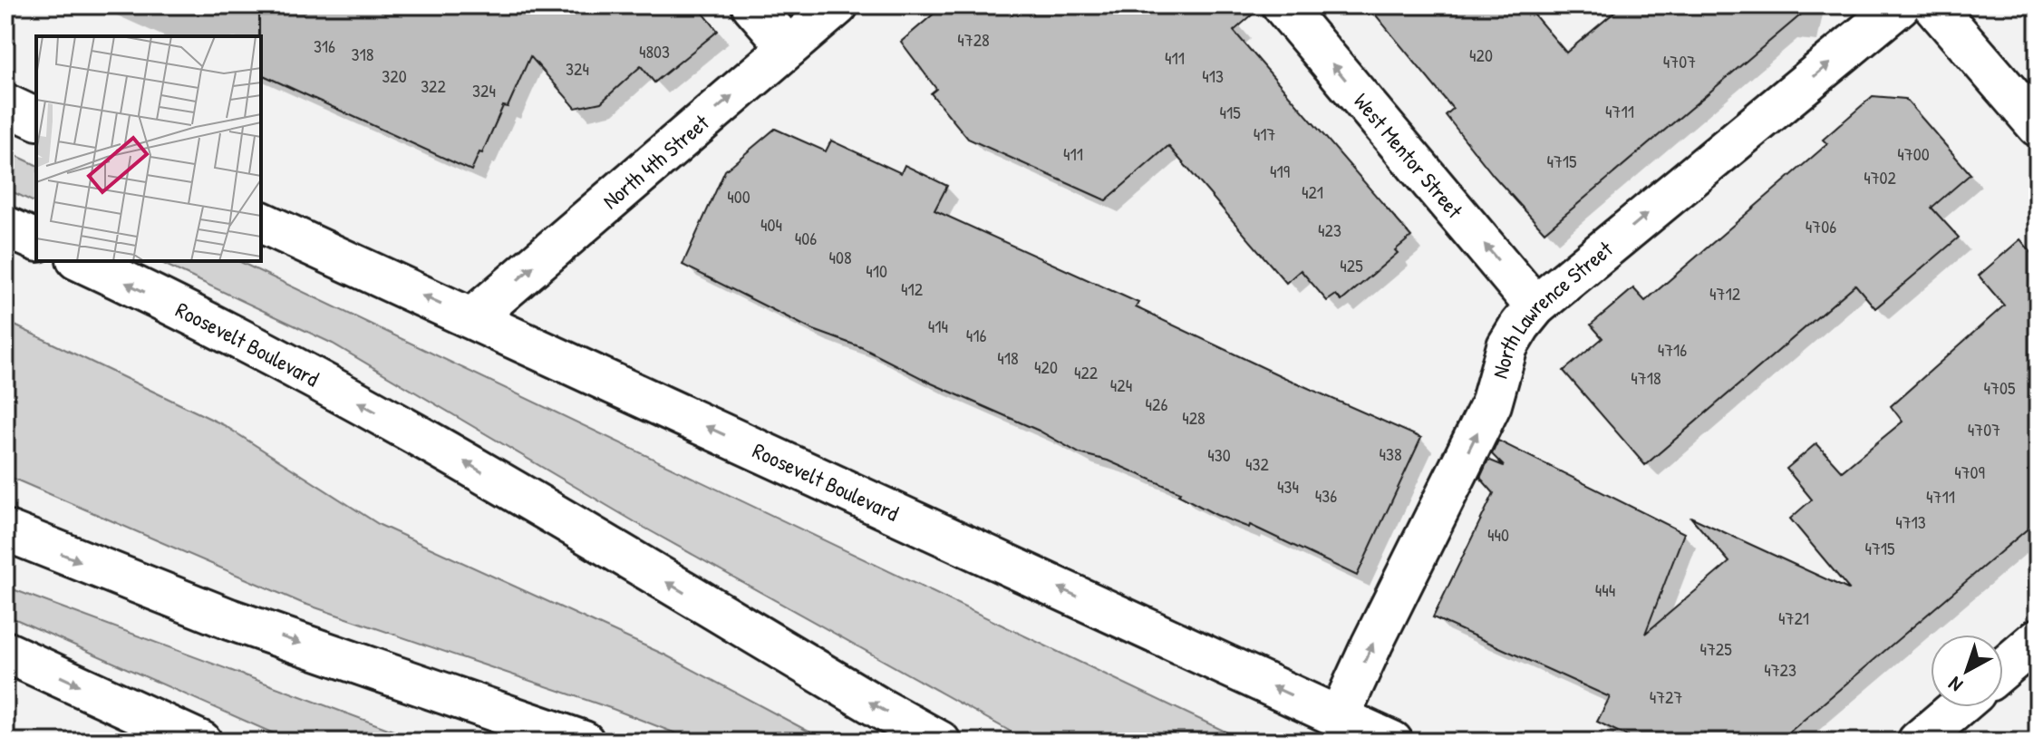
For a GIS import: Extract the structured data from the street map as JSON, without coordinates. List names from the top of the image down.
{
  "streets": {
    "main road": [
      "West Mentor Street",
      "North 4th Street",
      "North Lawrence Street",
      "Roosevelt Boulevard"
    ]
  },
  "crossings": [
    ["West Mentor Street", "North Lawrence Street"],
    ["North 4th Street", "Roosevelt Boulevard"],
    ["North Lawrence Street", "Roosevelt Boulevard"]
  ],
  "one_way": [
    "West Mentor Street",
    "North 4th Street",
    "North Lawrence Street",
    "Roosevelt Boulevard"
  ],
  "house_numbers": [
    "4728",
    "316",
    "4803",
    "318",
    "420",
    "411",
    "4707",
    "324",
    "320",
    "413",
    "322",
    "324",
    "4711",
    "415",
    "417",
    "411",
    "4700",
    "4715",
    "419",
    "4702",
    "421",
    "400",
    "404",
    "4706",
    "423",
    "406",
    "408",
    "425",
    "410",
    "412",
    "4712",
    "414",
    "416",
    "4716",
    "418",
    "420",
    "422",
    "4718",
    "424",
    "4705",
    "426",
    "428",
    "4707",
    "438",
    "430",
    "432",
    "4709",
    "434",
    "436",
    "4711",
    "4713",
    "440",
    "4715",
    "444",
    "4721",
    "4725",
    "4723",
    "4727"
  ],
  "north": "bottom left"
}
